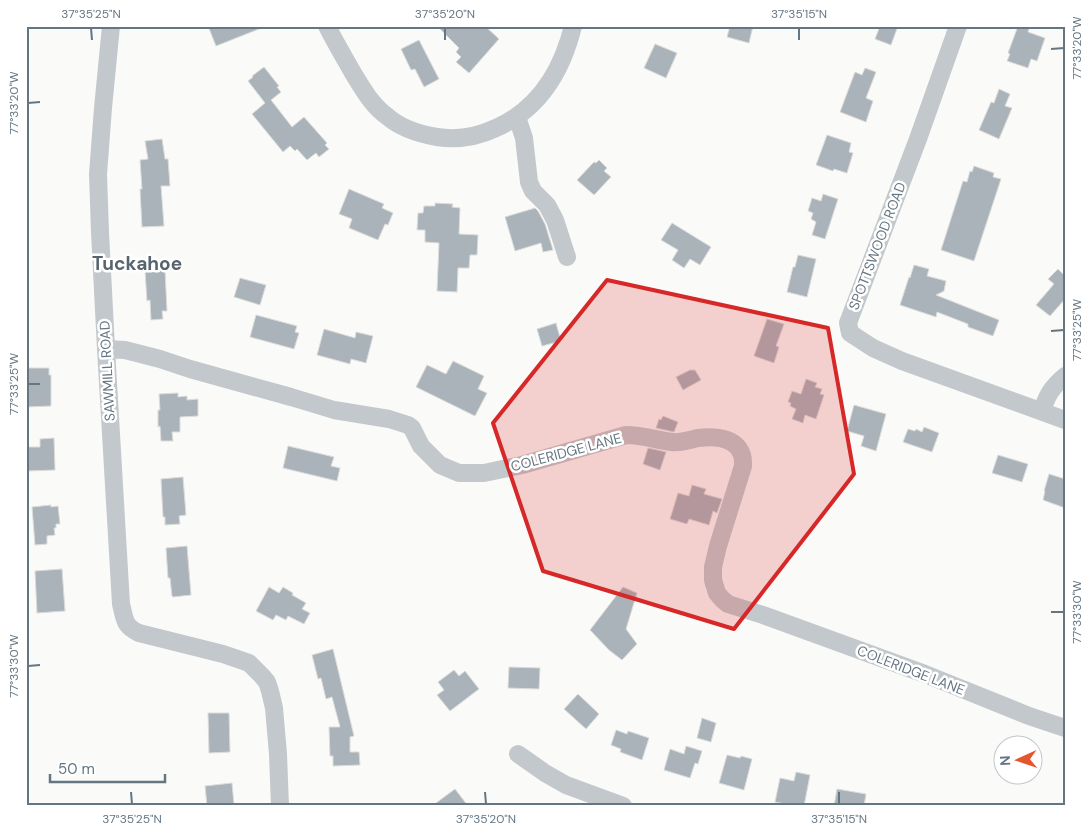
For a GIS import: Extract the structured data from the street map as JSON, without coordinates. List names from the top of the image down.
{
  "streets": {
    "street": ["SPOTTSWOOD ROAD", "SAWMILL ROAD", "COLERIDGE LANE"]
  },
  "crossings": [
    ["SAWMILL ROAD", "COLERIDGE LANE"]
  ],
  "districts": ["Tuckahoe"],
  "scale_bar": "50 m",
  "north": "left",
  "coordinates": [
    "37°35'25\"N",
    "37°35'20\"N",
    "37°35'15\"N",
    "77°33'20\"W",
    "77°33'25\"W",
    "77°33'30\"W"
  ]
}
